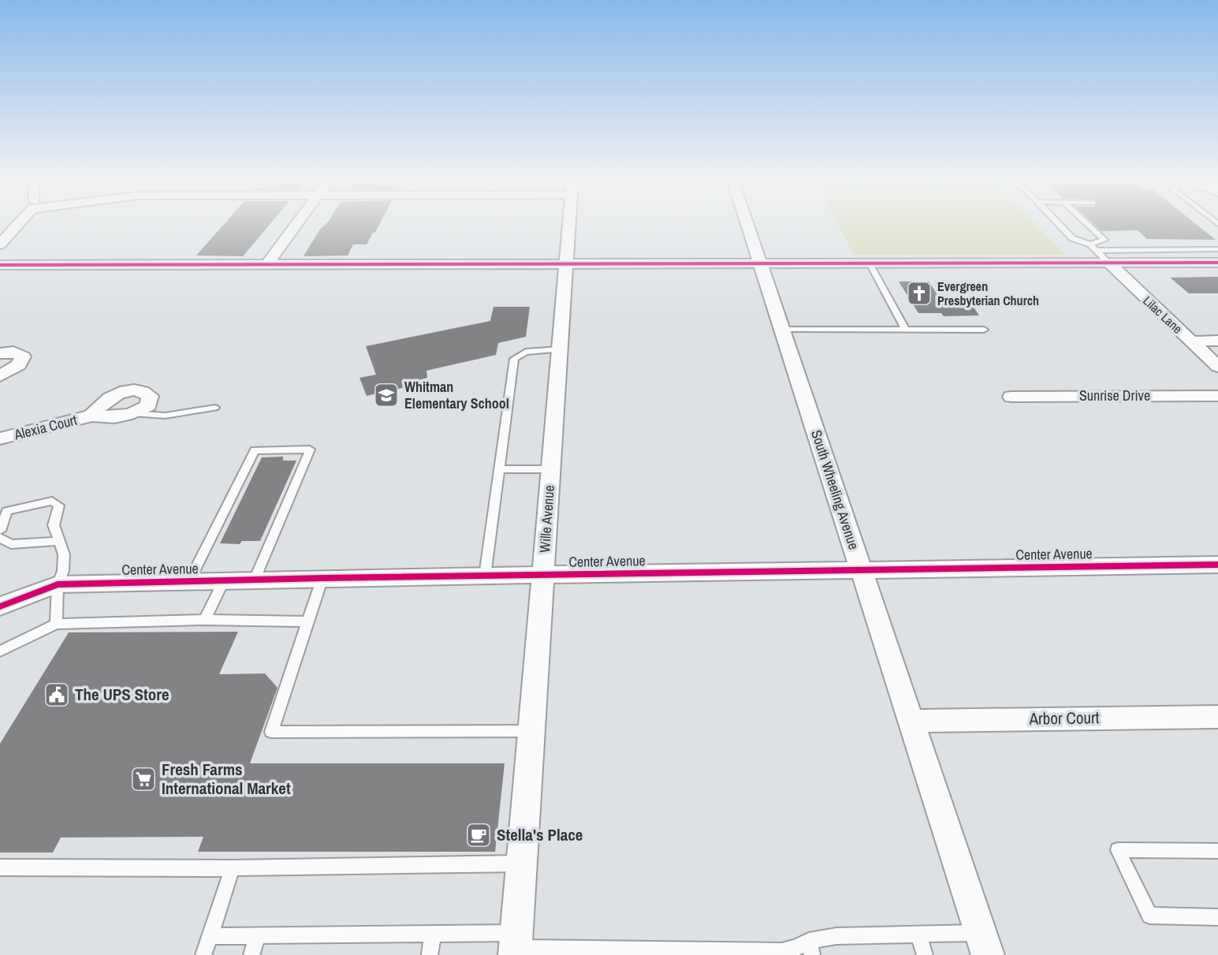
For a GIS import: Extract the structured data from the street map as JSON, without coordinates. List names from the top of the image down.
{
  "streets": {
    "street": [
      "Lilac Lane",
      "Sunrise Drive",
      "Alexia Court",
      "South Wheeling Avenue",
      "Wille Avenue",
      "Center Avenue",
      "Arbor Court"
    ]
  },
  "crossings": [
    ["South Wheeling Avenue", "Center Avenue"],
    ["South Wheeling Avenue", "Arbor Court"],
    ["Wille Avenue", "Center Avenue"]
  ],
  "places": {
    "church": ["Evergreen Presbyterian Church"],
    "school or university": ["Whitman Elementary School"],
    "public building": ["The UPS Store"],
    "supermarket": ["Fresh Farms International Market"],
    "cafe": ["Stella's Place"]
  }
}
